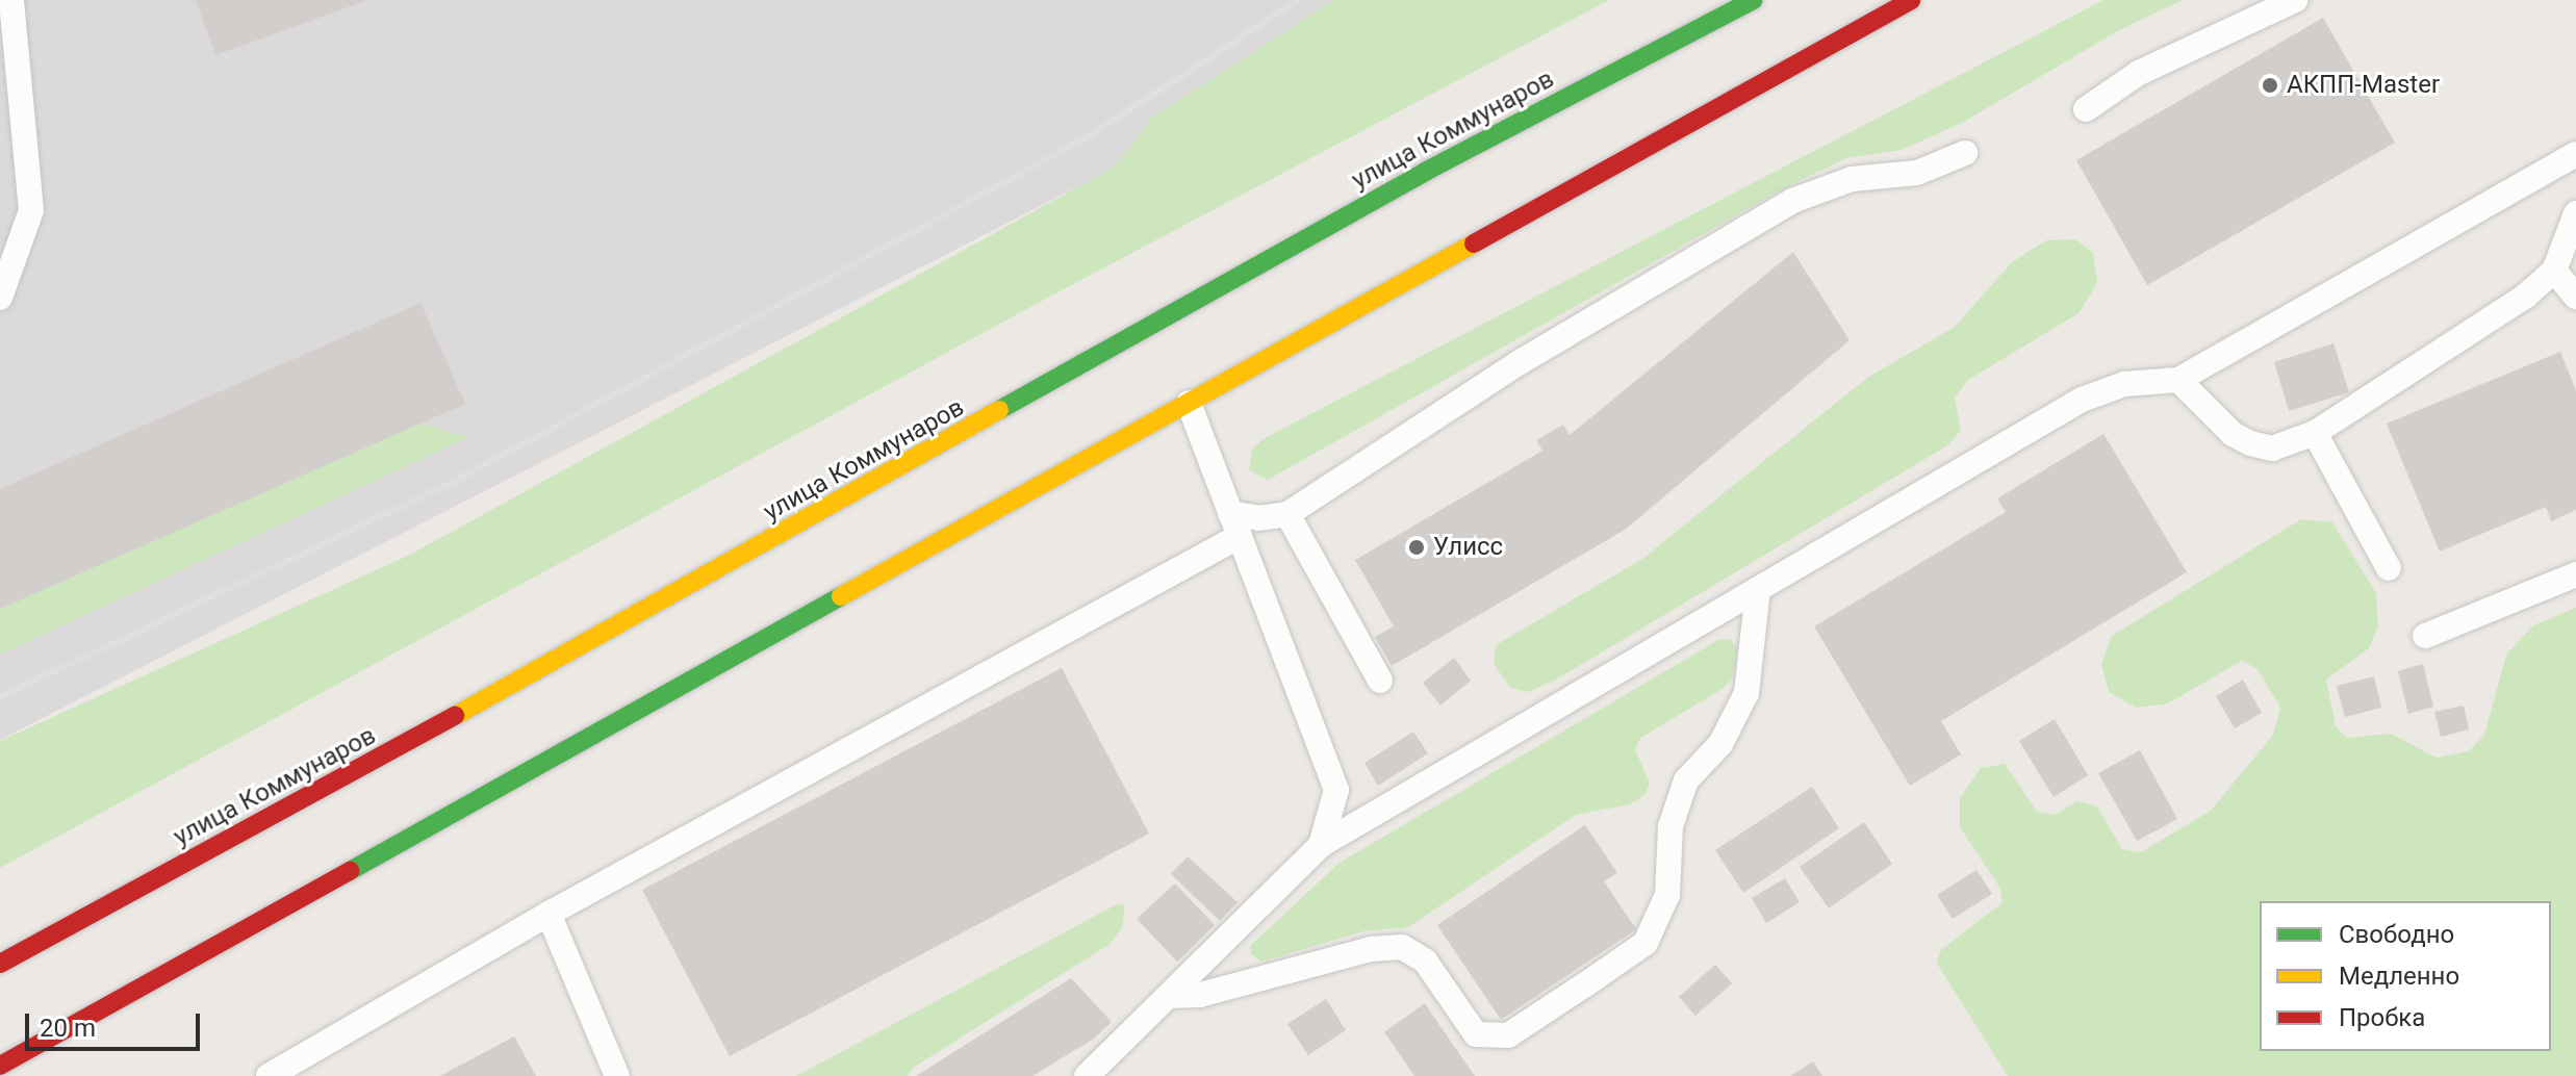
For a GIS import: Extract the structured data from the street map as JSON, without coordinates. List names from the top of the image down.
{
  "streets": {
    "highway": ["улица Коммунаров"]
  },
  "places": ["АКПП-Master", "Улисс"],
  "legend": ["Свободно", "Медленно", "Пробка"],
  "scale_bar": "20 m"
}
